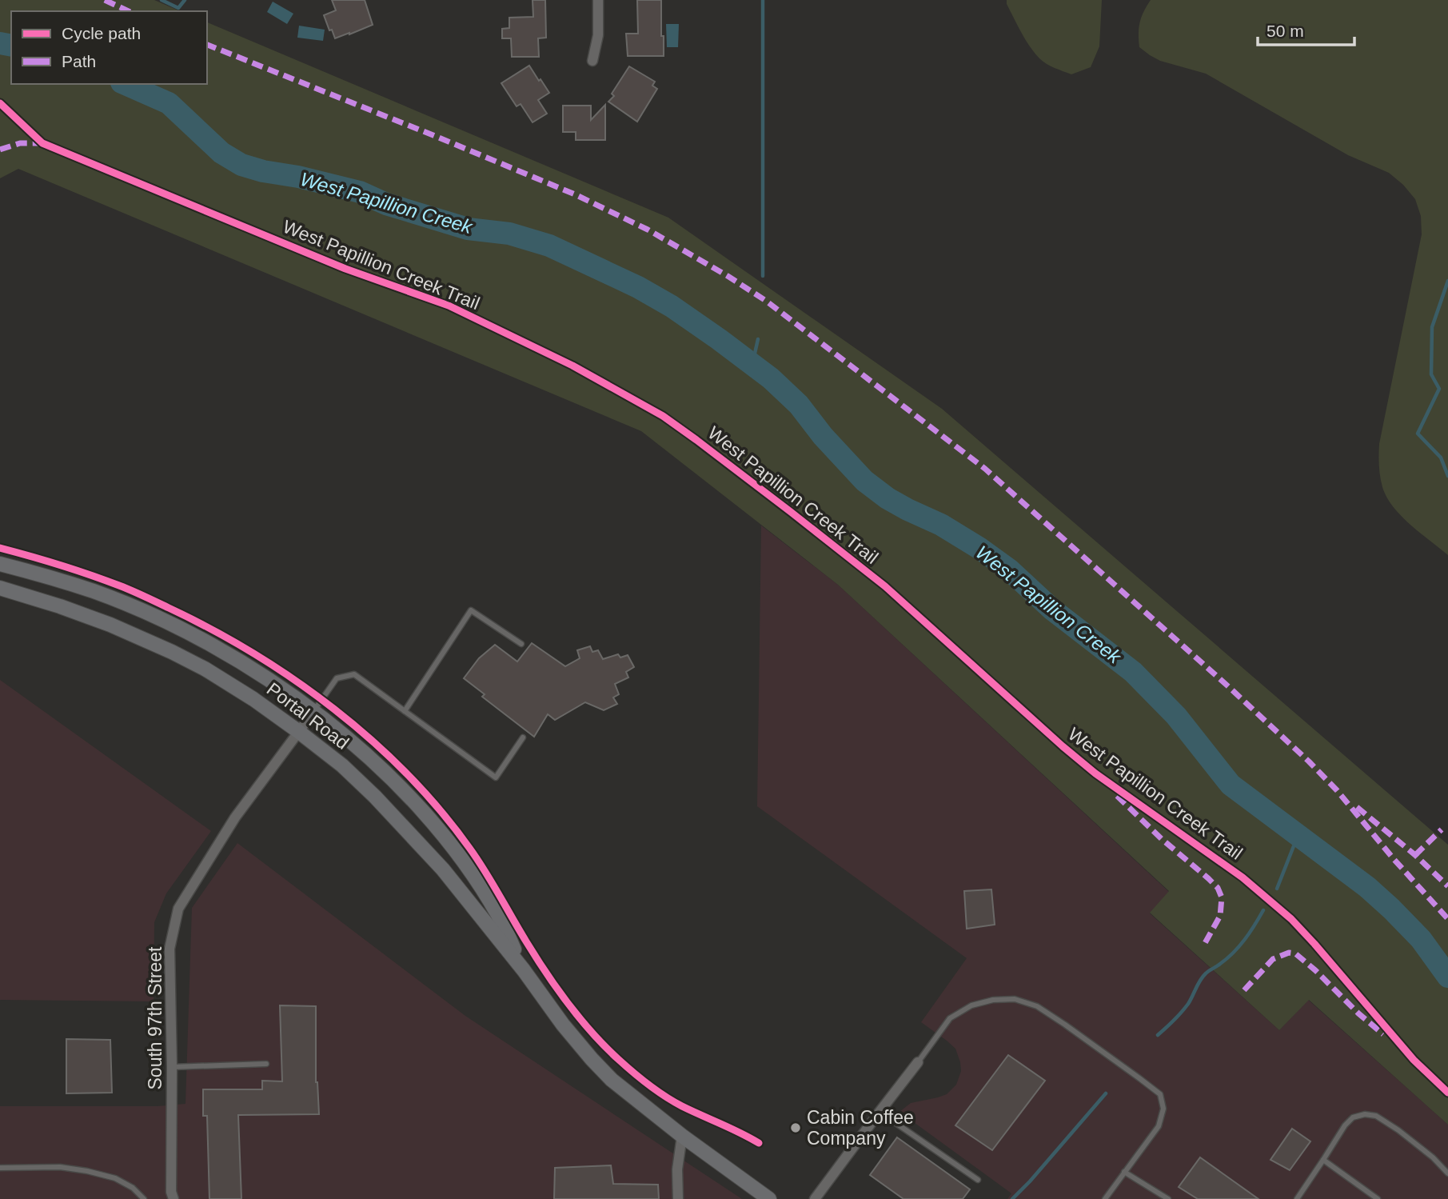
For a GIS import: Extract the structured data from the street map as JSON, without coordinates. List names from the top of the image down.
{
  "streets": {
    "main road": ["Portal Road"],
    "street": ["South 97th Street"],
    "cycle path": ["West Papillion Creek Trail"]
  },
  "crossings": [
    ["Portal Road", "South 97th Street"]
  ],
  "water": ["West Papillion Creek"],
  "places": ["Cabin Coffee Company"],
  "legend": ["Cycle path", "Path"],
  "scale_bar": "50 m"
}
